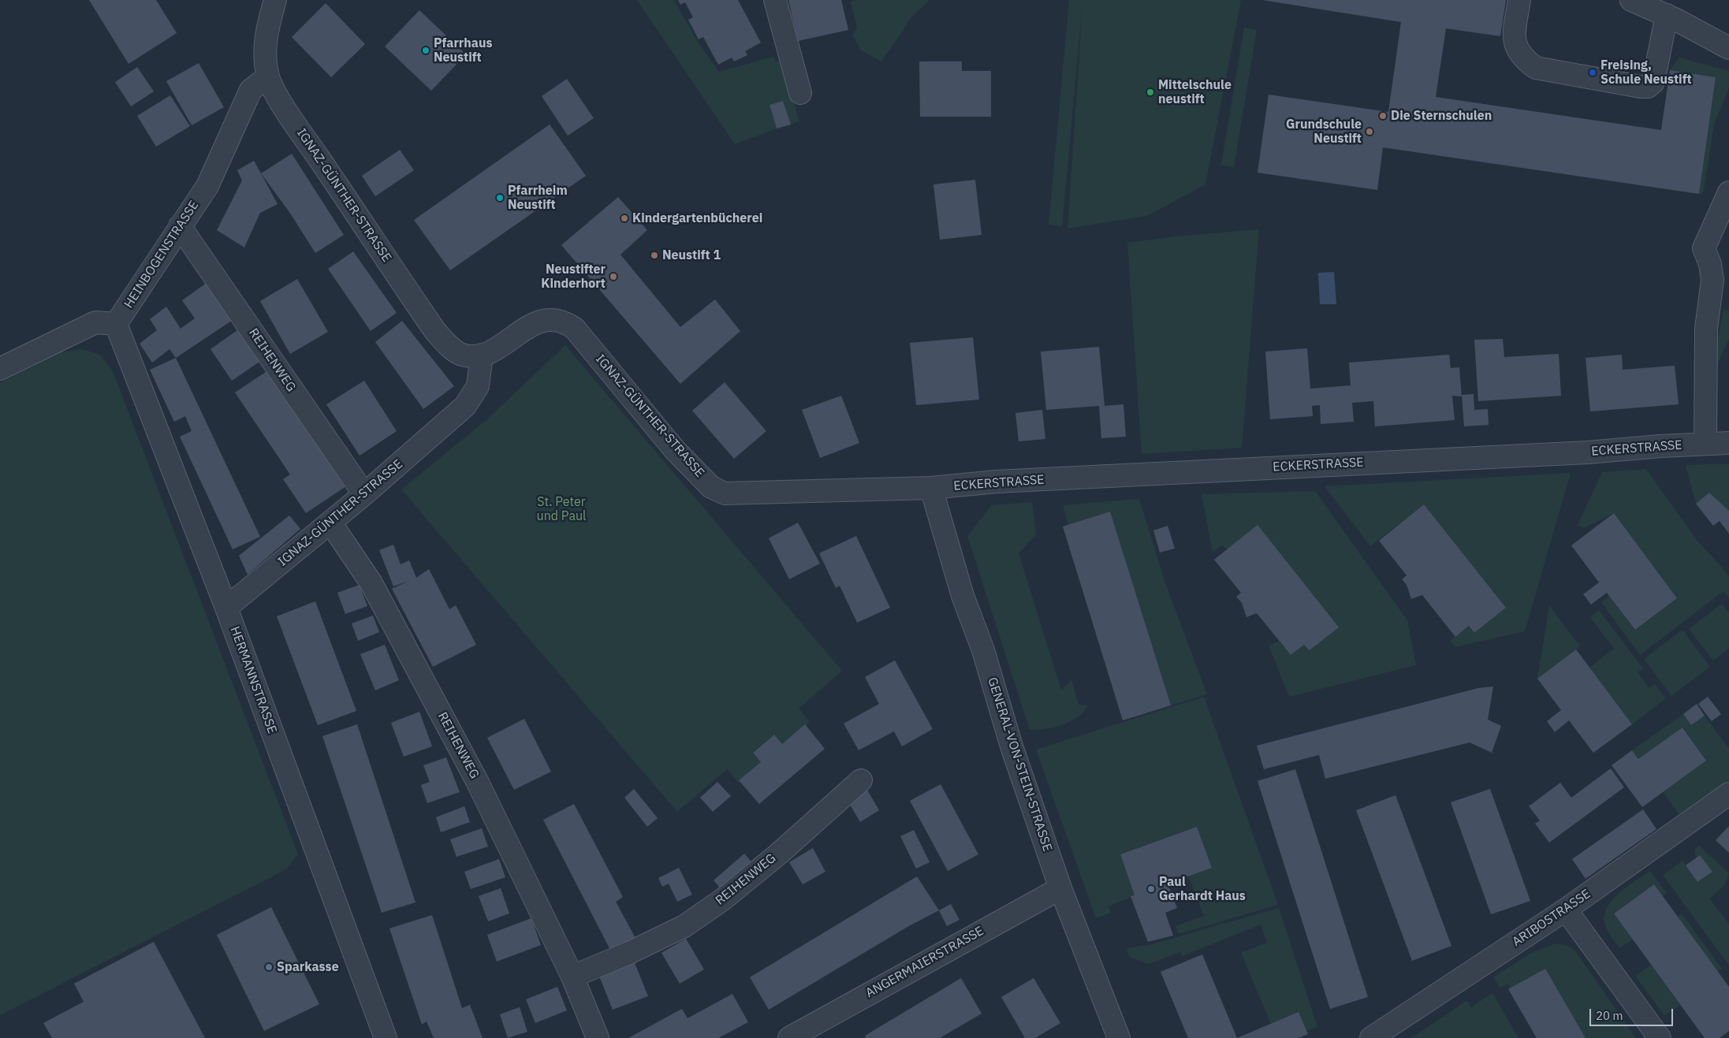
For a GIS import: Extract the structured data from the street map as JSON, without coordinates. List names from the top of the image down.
{
  "streets": {
    "street": [
      "IGNAZ-GÜNTHER-STRASSE",
      "HEINBOGENSTRASSE",
      "REIHENWEG",
      "ECKERSTRASSE",
      "HERMANNSTRASSE",
      "GENERAL-VON-STEIN-STRASSE",
      "ARIBOSTRASSE",
      "ANGERMAIERSTRASSE"
    ]
  },
  "crossings": [
    ["IGNAZ-GÜNTHER-STRASSE", "HEINBOGENSTRASSE"],
    ["IGNAZ-GÜNTHER-STRASSE", "REIHENWEG"],
    ["IGNAZ-GÜNTHER-STRASSE", "ECKERSTRASSE"],
    ["IGNAZ-GÜNTHER-STRASSE", "HERMANNSTRASSE"],
    ["IGNAZ-GÜNTHER-STRASSE", "GENERAL-VON-STEIN-STRASSE"],
    ["HEINBOGENSTRASSE", "REIHENWEG"],
    ["HEINBOGENSTRASSE", "HERMANNSTRASSE"],
    ["ECKERSTRASSE", "GENERAL-VON-STEIN-STRASSE"],
    ["GENERAL-VON-STEIN-STRASSE", "ANGERMAIERSTRASSE"]
  ],
  "parks": ["St. Peter und Paul"],
  "places": [
    "Pfarrhaus Neustift",
    "Freising, Schule Neustift",
    "Mittelschule neustift",
    "Die Sternschulen",
    "Grundschule Neustift",
    "Pfarrheim Neustift",
    "Kindergartenbücherei",
    "Neustift 1",
    "Neustifter Kinderhort",
    "Paul Gerhardt Haus",
    "Sparkasse"
  ],
  "scale_bar": "20 m"
}
